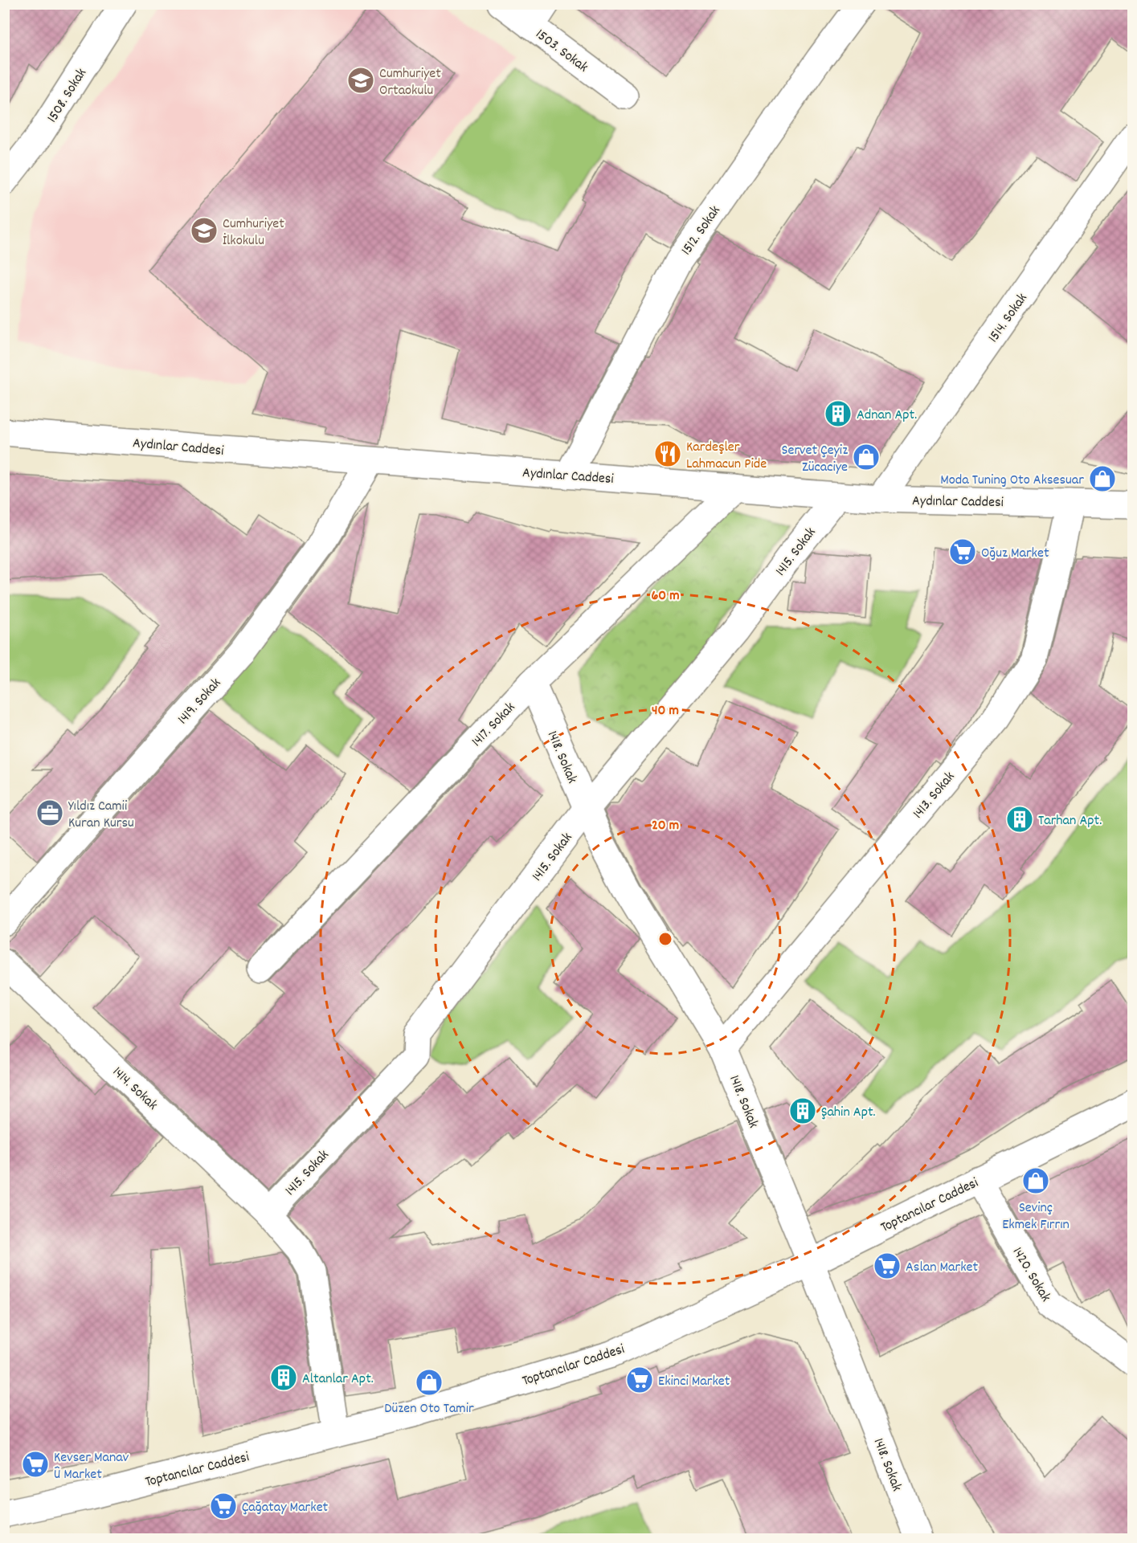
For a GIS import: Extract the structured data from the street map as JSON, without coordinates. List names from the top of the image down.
{
  "streets": {
    "street": [
      "1503. Sokak",
      "1508. Sokak",
      "1512. Sokak",
      "1514. Sokak",
      "Aydınlar Caddesi",
      "1415. Sokak",
      "1419. Sokak",
      "1417. Sokak",
      "1418. Sokak",
      "1413. Sokak",
      "1414. Sokak",
      "Toptancılar Caddesi",
      "1420. Sokak"
    ]
  },
  "crossings": [
    ["1512. Sokak", "Aydınlar Caddesi"],
    ["1514. Sokak", "Aydınlar Caddesi"],
    ["Aydınlar Caddesi", "1415. Sokak"],
    ["Aydınlar Caddesi", "1419. Sokak"],
    ["Aydınlar Caddesi", "1417. Sokak"],
    ["Aydınlar Caddesi", "1413. Sokak"],
    ["1415. Sokak", "1418. Sokak"],
    ["1415. Sokak", "1414. Sokak"],
    ["1417. Sokak", "1418. Sokak"],
    ["1418. Sokak", "1413. Sokak"],
    ["1418. Sokak", "Toptancılar Caddesi"],
    ["1414. Sokak", "Toptancılar Caddesi"],
    ["Toptancılar Caddesi", "1420. Sokak"]
  ],
  "places": {
    "school or university": ["Cumhuriyet Ortaokulu", "Cumhuriyet İlkokulu"],
    "building": [
      "Adnan Apt.",
      "Tarhan Apt.",
      "Şahin Apt.",
      "Altanlar Apt."
    ],
    "restaurant": ["Kardeşler Lahmacun Pide"],
    "shop": [
      "Servet Çeyiz Zücaciye",
      "Moda Tuning Oto Aksesuar",
      "Sevinç Ekmek Fırrın",
      "Düzen Oto Tamir"
    ],
    "supermarket": [
      "Oğuz Market",
      "Aslan Market",
      "Ekinci Market",
      "Kevser Manav Û Market",
      "Çağatay Market"
    ],
    "office": ["Yıldız Camii Kuran Kursu"]
  },
  "rings": ["60 m", "40 m", "20 m"]
}
